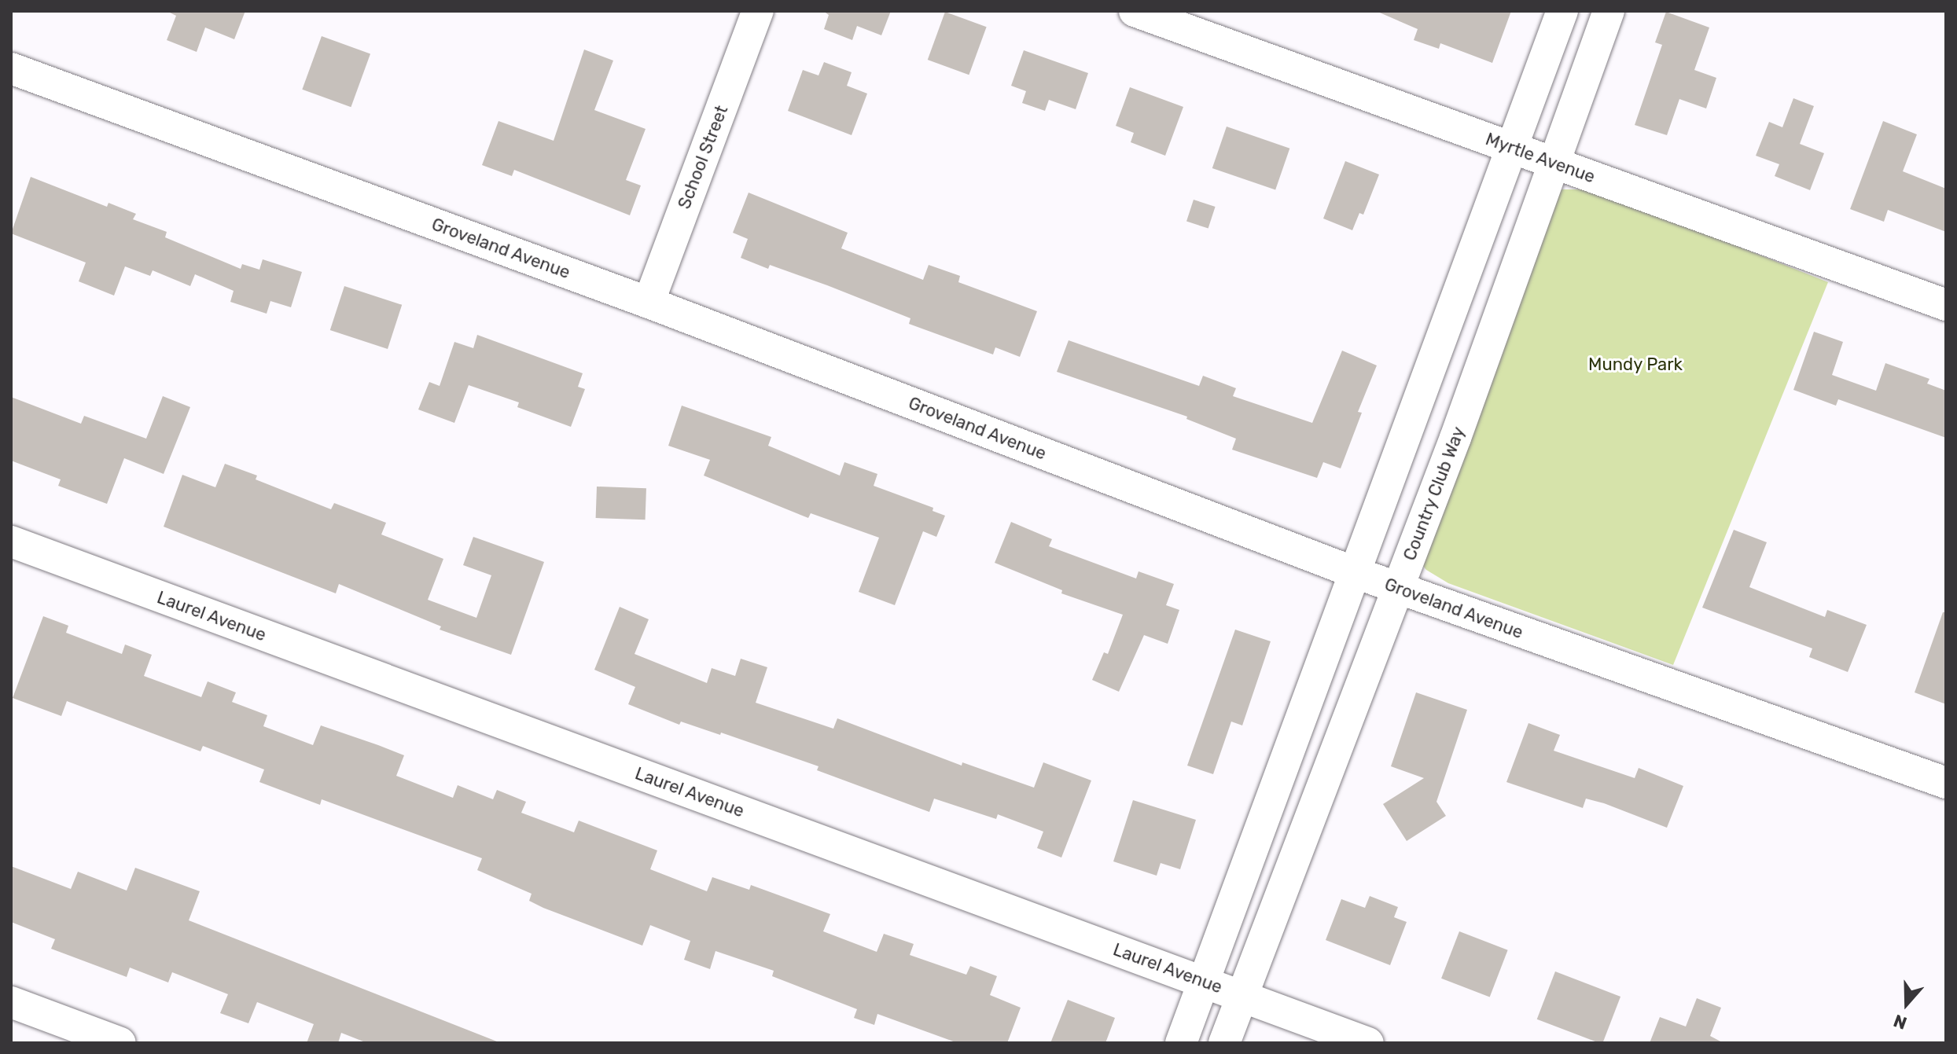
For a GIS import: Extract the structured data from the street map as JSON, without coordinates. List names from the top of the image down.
{
  "streets": {
    "street": [
      "School Street",
      "Myrtle Avenue",
      "Groveland Avenue",
      "Country Club Way",
      "Laurel Avenue"
    ]
  },
  "crossings": [
    ["School Street", "Groveland Avenue"],
    ["Myrtle Avenue", "Country Club Way"],
    ["Groveland Avenue", "Country Club Way"],
    ["Country Club Way", "Laurel Avenue"]
  ],
  "parks": ["Mundy Park"],
  "north": "bottom"
}
